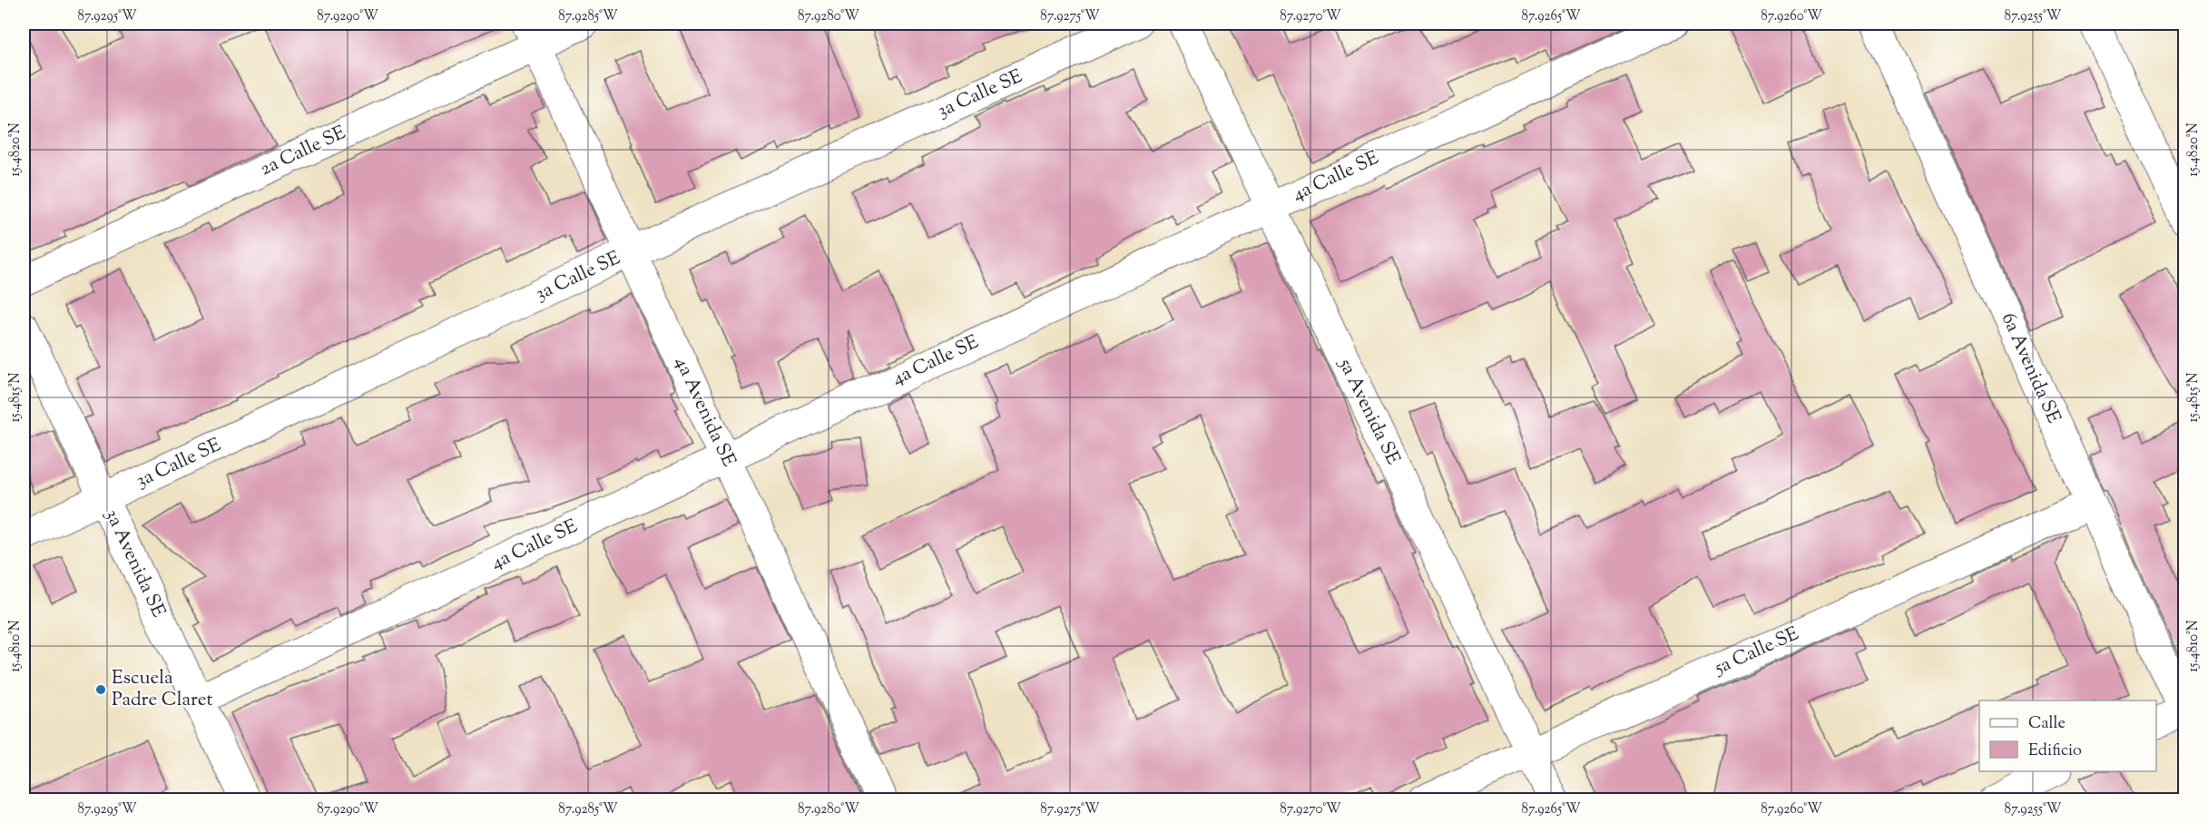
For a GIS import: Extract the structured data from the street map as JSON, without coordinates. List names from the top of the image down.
{
  "streets": {
    "street": [
      "3a Calle SE",
      "2a Calle SE",
      "4a Calle SE",
      "6a Avenida SE",
      "4a Avenida SE",
      "5a Avenida SE",
      "3a Avenida SE",
      "5a Calle SE"
    ]
  },
  "crossings": [
    ["3a Calle SE", "4a Avenida SE"],
    ["3a Calle SE", "3a Avenida SE"],
    ["2a Calle SE", "4a Avenida SE"],
    ["4a Calle SE", "4a Avenida SE"],
    ["4a Calle SE", "5a Avenida SE"],
    ["4a Calle SE", "3a Avenida SE"],
    ["6a Avenida SE", "5a Calle SE"],
    ["5a Avenida SE", "5a Calle SE"]
  ],
  "places": ["Escuela Padre Claret"],
  "legend": ["Calle", "Edificio"],
  "coordinates": [
    "87.9295°W",
    "87.9290°W",
    "87.9285°W",
    "87.9280°W",
    "87.9275°W",
    "87.9270°W",
    "87.9265°W",
    "87.9260°W",
    "87.9255°W",
    "15.4820°N",
    "15.4815°N",
    "15.4810°N"
  ]
}
